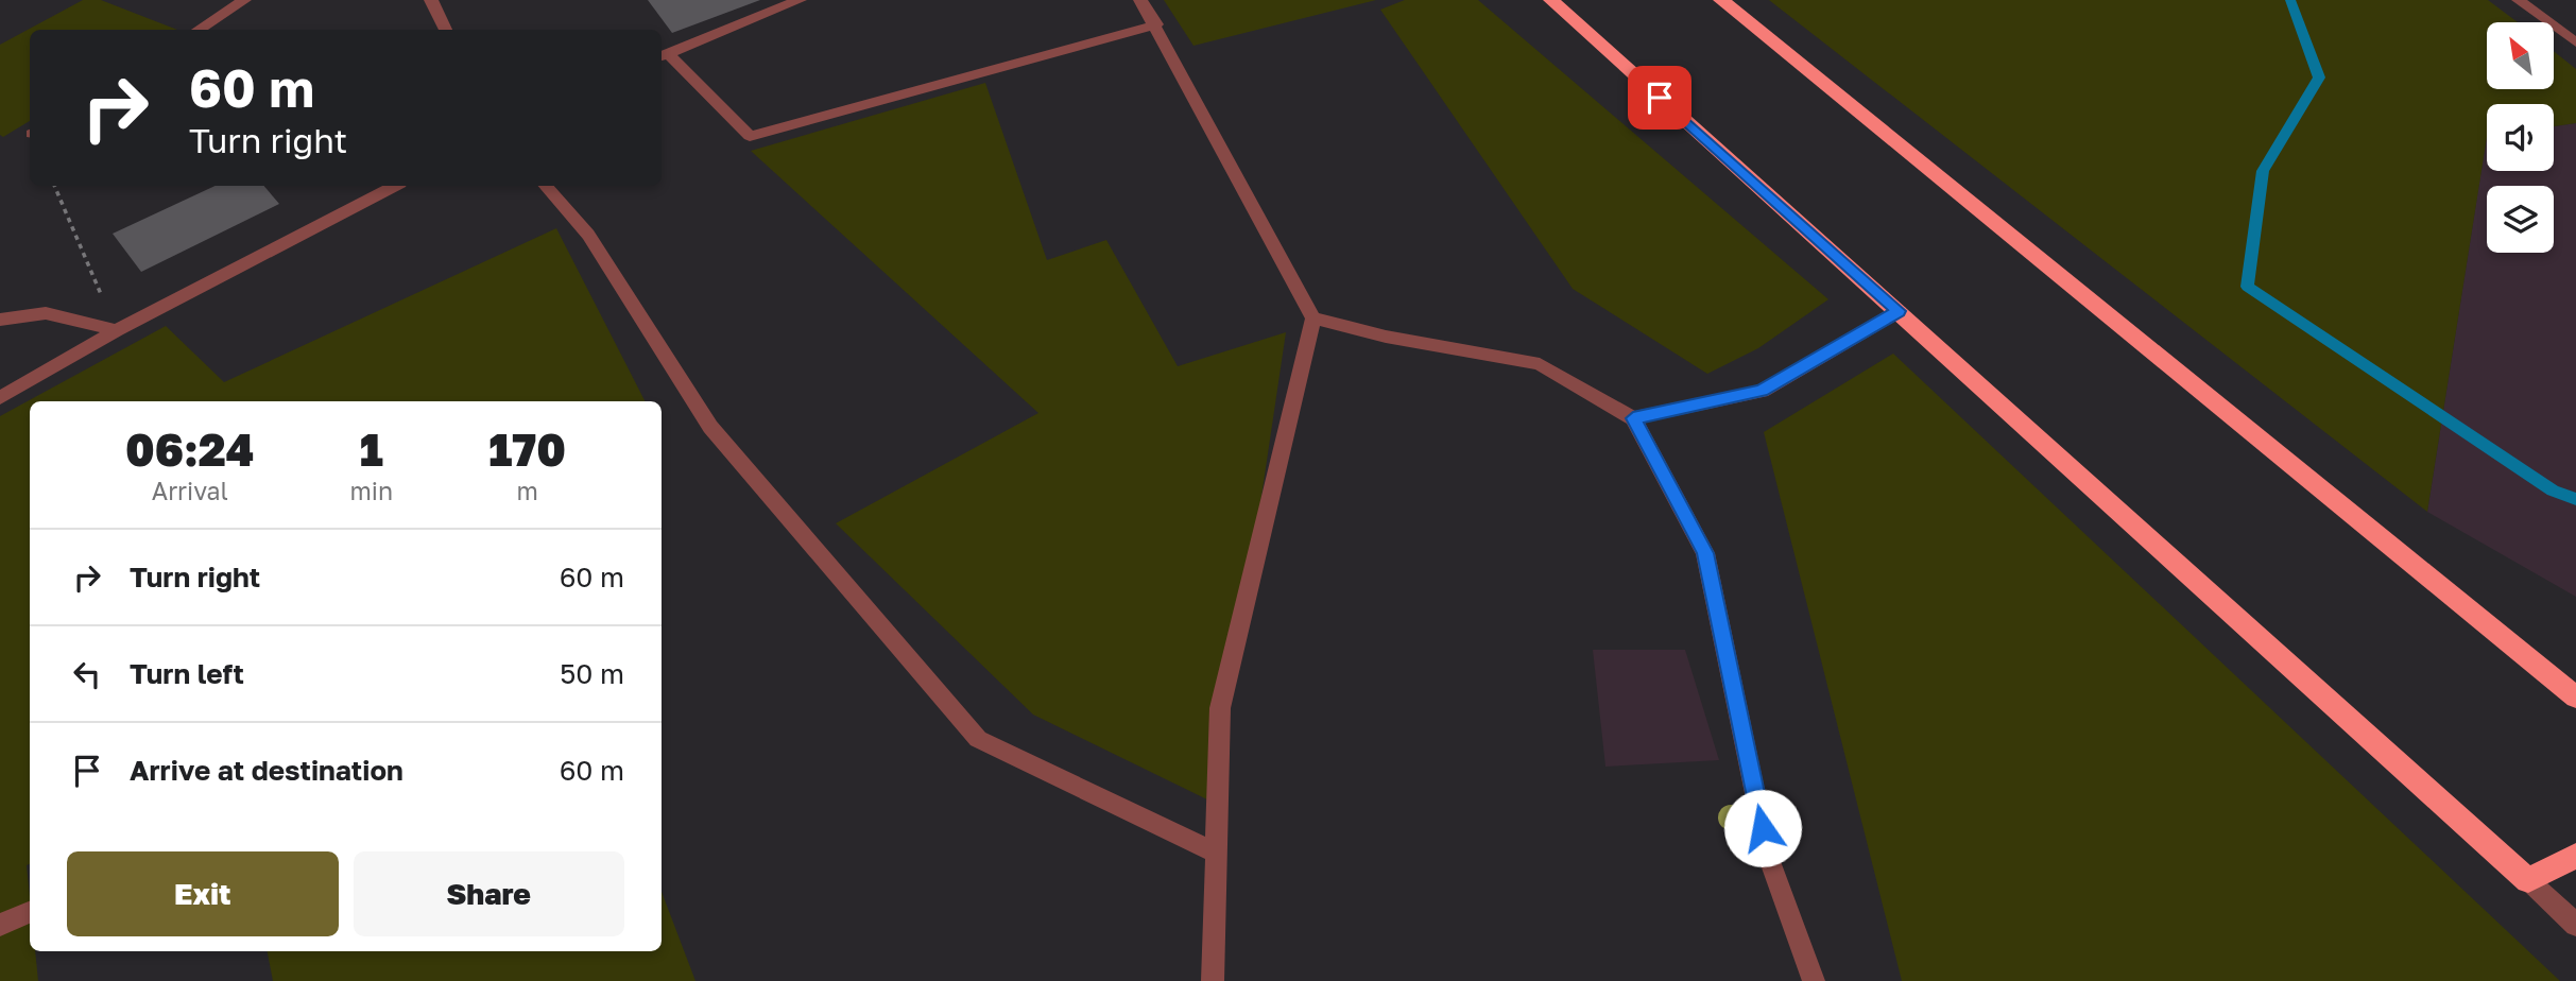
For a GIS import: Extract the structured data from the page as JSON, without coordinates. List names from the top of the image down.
{
  "north": "top left",
  "page": {
    "turn": ["60 m", "Turn right"],
    "eta": [
      "06:24",
      "Arrival",
      "1",
      "min",
      "170",
      "m"
    ],
    "list": [
      {
        "name": "Turn right",
        "value": "60 m"
      },
      {
        "name": "Turn left",
        "value": "50 m"
      },
      {
        "name": "Arrive at destination",
        "value": "60 m"
      }
    ],
    "buttons": ["Exit", "Share"]
  }
}
